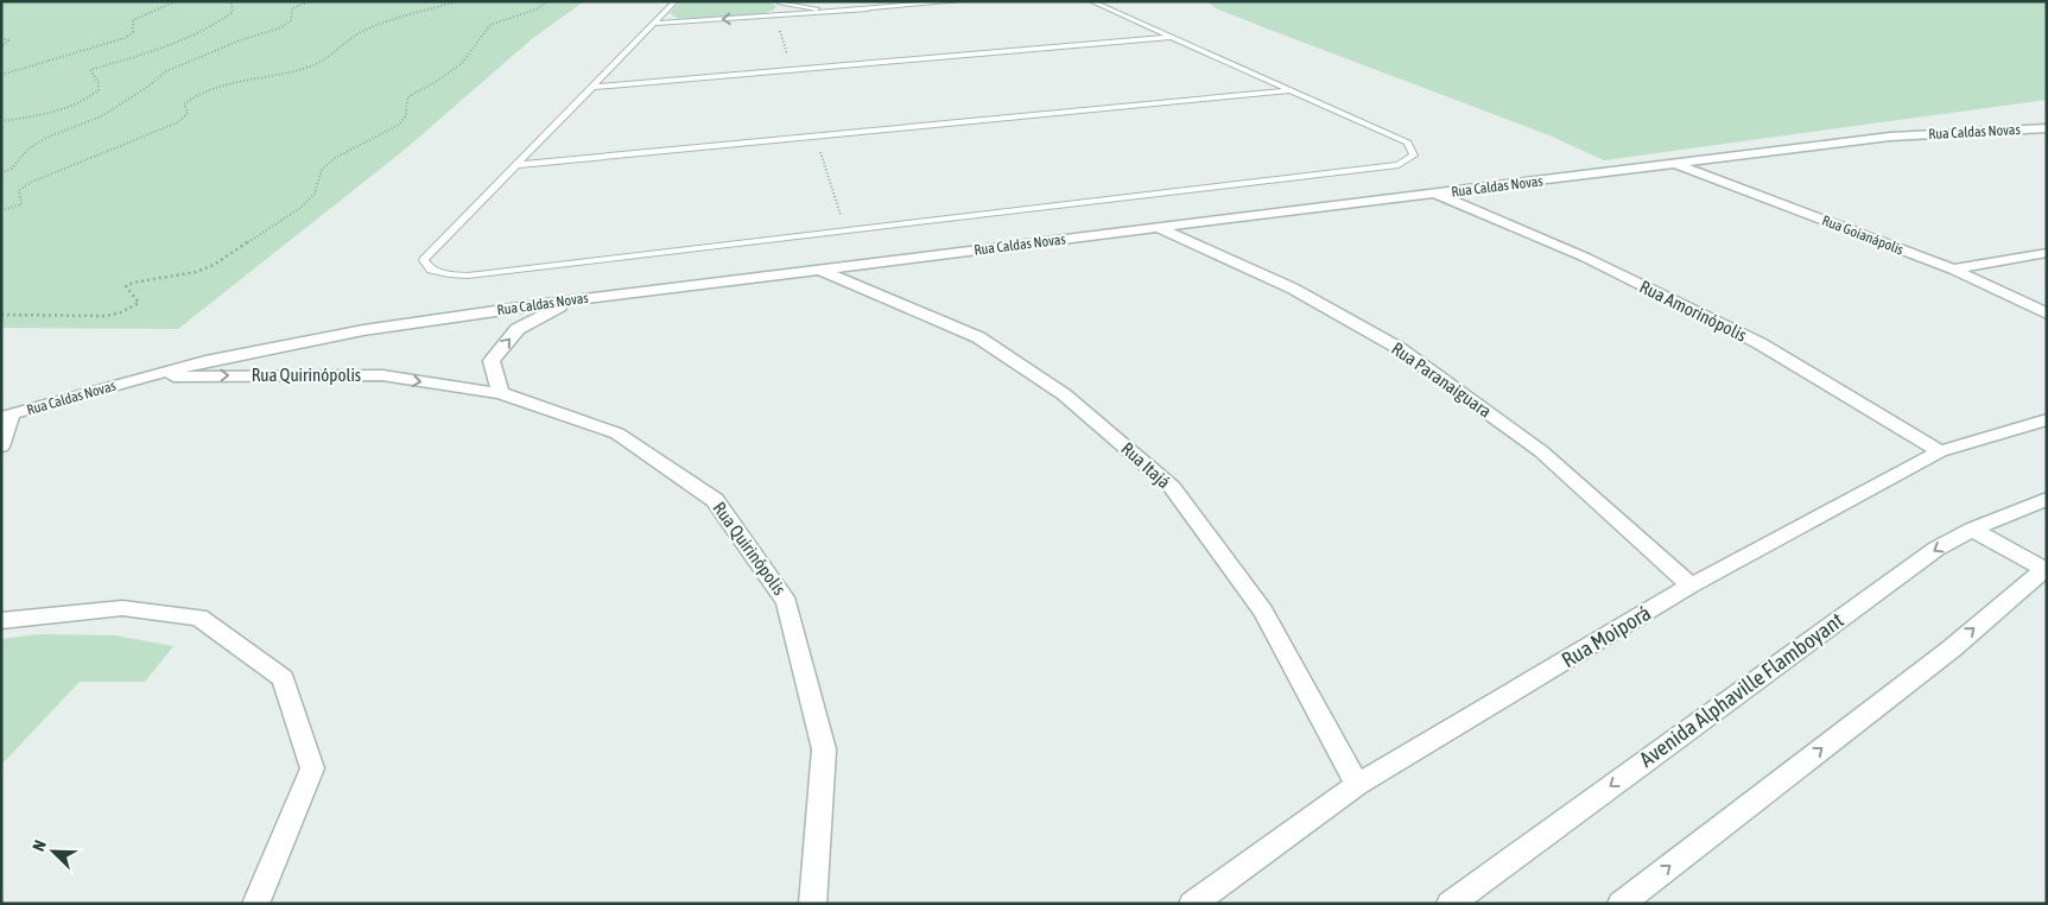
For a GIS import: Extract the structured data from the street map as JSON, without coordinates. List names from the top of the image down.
{
  "streets": {
    "street": [
      "Rua Caldas Novas",
      "Rua Goianápolis",
      "Rua Amorinópolis",
      "Rua Quirinópolis",
      "Rua Paranaiguara",
      "Rua Itajá",
      "Rua Moiporá",
      "Avenida Alphaville Flamboyant"
    ]
  },
  "crossings": [
    ["Rua Caldas Novas", "Rua Goianápolis"],
    ["Rua Caldas Novas", "Rua Amorinópolis"],
    ["Rua Caldas Novas", "Rua Quirinópolis"],
    ["Rua Caldas Novas", "Rua Paranaiguara"],
    ["Rua Caldas Novas", "Rua Itajá"],
    ["Rua Amorinópolis", "Rua Moiporá"],
    ["Rua Paranaiguara", "Rua Moiporá"],
    ["Rua Itajá", "Rua Moiporá"]
  ],
  "north": "top left"
}
